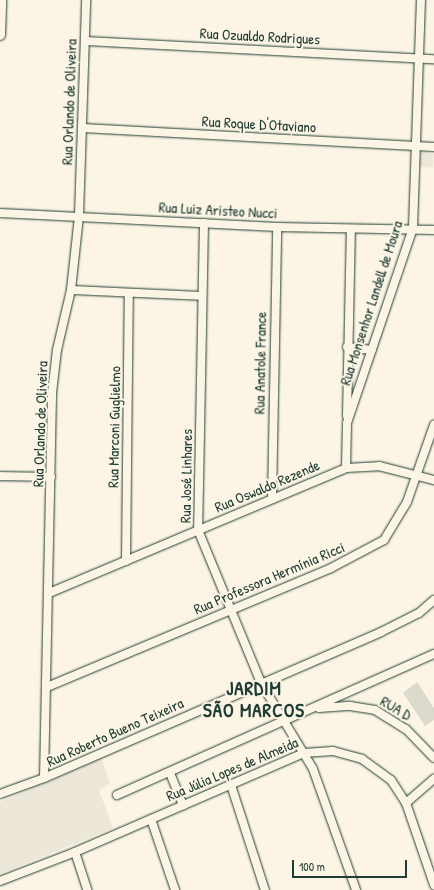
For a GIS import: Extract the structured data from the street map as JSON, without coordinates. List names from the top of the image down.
{
  "streets": {
    "street": [
      "Rua Ozualdo Rodrigues",
      "Rua Orlando de Oliveira",
      "Rua Roque D'Otaviano",
      "Rua Luiz Aristeo Nucci",
      "Rua Monsenhor Landell de Moura",
      "Rua Anatole France",
      "Rua Marconi Guglielmo",
      "Rua José Linhares",
      "Rua Oswaldo Rezende",
      "Rua Professora Hermínia Ricci",
      "RUA D",
      "Rua Roberto Bueno Teixeira",
      "Rua Júlia Lopes de Almeida"
    ]
  },
  "crossings": [
    ["Rua Ozualdo Rodrigues", "Rua Orlando de Oliveira"],
    ["Rua Ozualdo Rodrigues", "Rua Monsenhor Landell de Moura"],
    ["Rua Orlando de Oliveira", "Rua Roque D'Otaviano"],
    ["Rua Orlando de Oliveira", "Rua Luiz Aristeo Nucci"],
    ["Rua Orlando de Oliveira", "Rua Oswaldo Rezende"],
    ["Rua Orlando de Oliveira", "Rua Professora Hermínia Ricci"],
    ["Rua Orlando de Oliveira", "Rua Roberto Bueno Teixeira"],
    ["Rua Roque D'Otaviano", "Rua Monsenhor Landell de Moura"],
    ["Rua Luiz Aristeo Nucci", "Rua Monsenhor Landell de Moura"],
    ["Rua Luiz Aristeo Nucci", "Rua Anatole France"],
    ["Rua Luiz Aristeo Nucci", "Rua José Linhares"],
    ["Rua Monsenhor Landell de Moura", "Rua Oswaldo Rezende"],
    ["Rua Anatole France", "Rua Oswaldo Rezende"],
    ["Rua Marconi Guglielmo", "Rua Oswaldo Rezende"],
    ["Rua José Linhares", "Rua Oswaldo Rezende"],
    ["Rua José Linhares", "Rua Professora Hermínia Ricci"],
    ["Rua José Linhares", "Rua Roberto Bueno Teixeira"],
    ["Rua José Linhares", "Rua Júlia Lopes de Almeida"],
    ["Rua Oswaldo Rezende", "Rua Professora Hermínia Ricci"]
  ],
  "districts": ["JARDIM SÃO MARCOS"],
  "scale_bar": "100 m"
}
